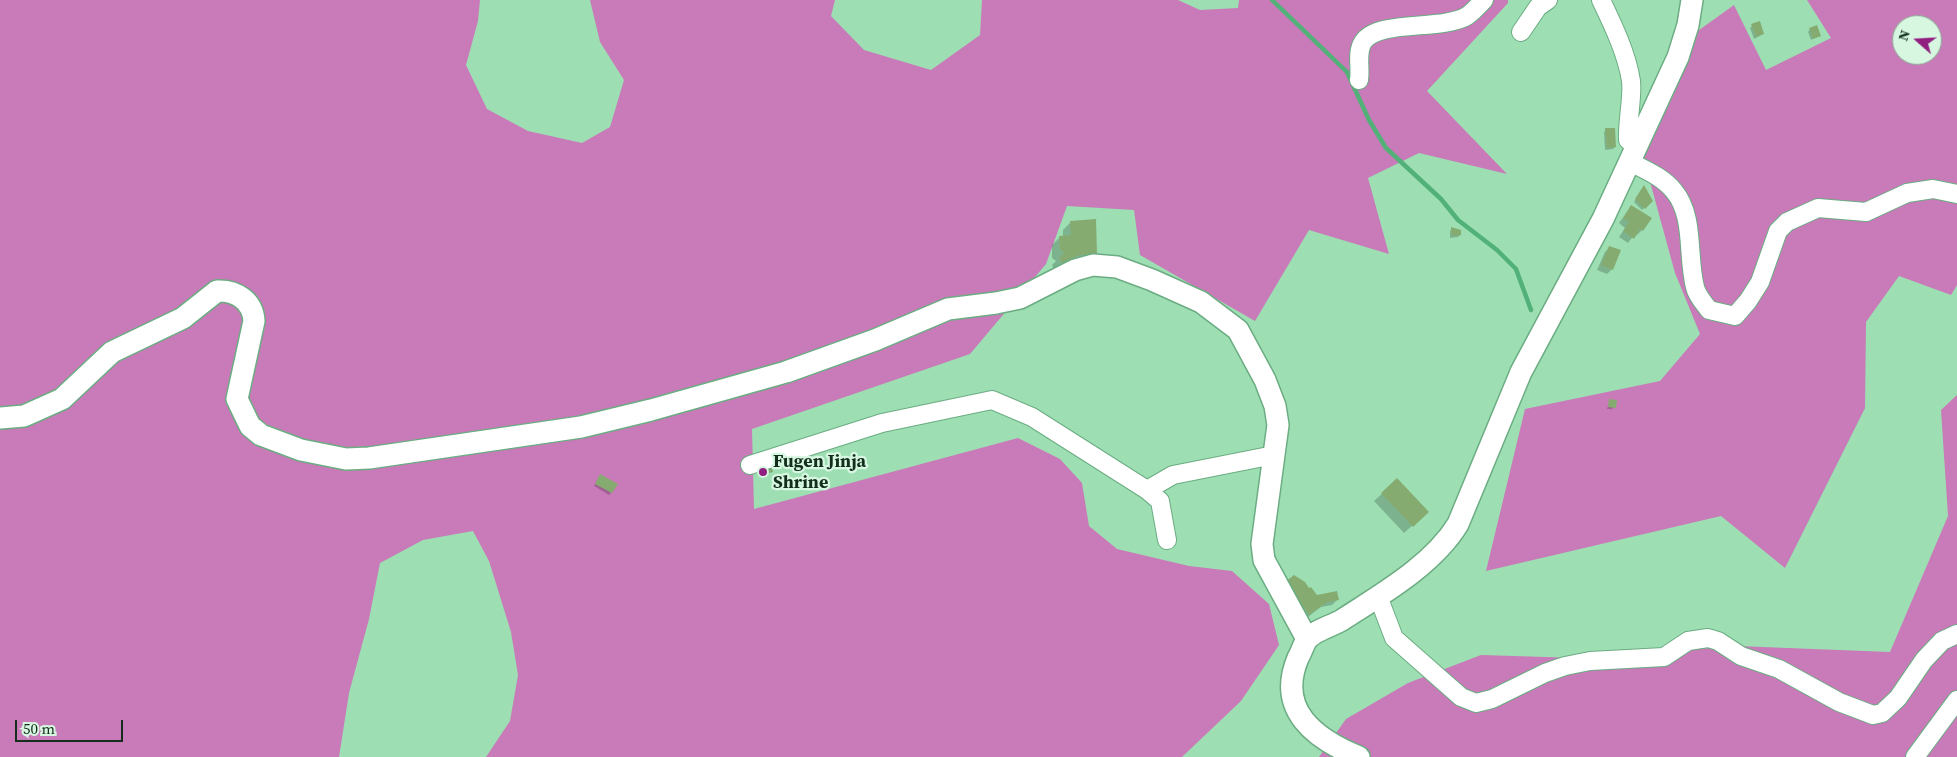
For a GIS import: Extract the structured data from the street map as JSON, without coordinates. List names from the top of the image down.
{
  "places": ["Fugen Jinja Shrine"],
  "scale_bar": "50 m",
  "north": "left"
}
